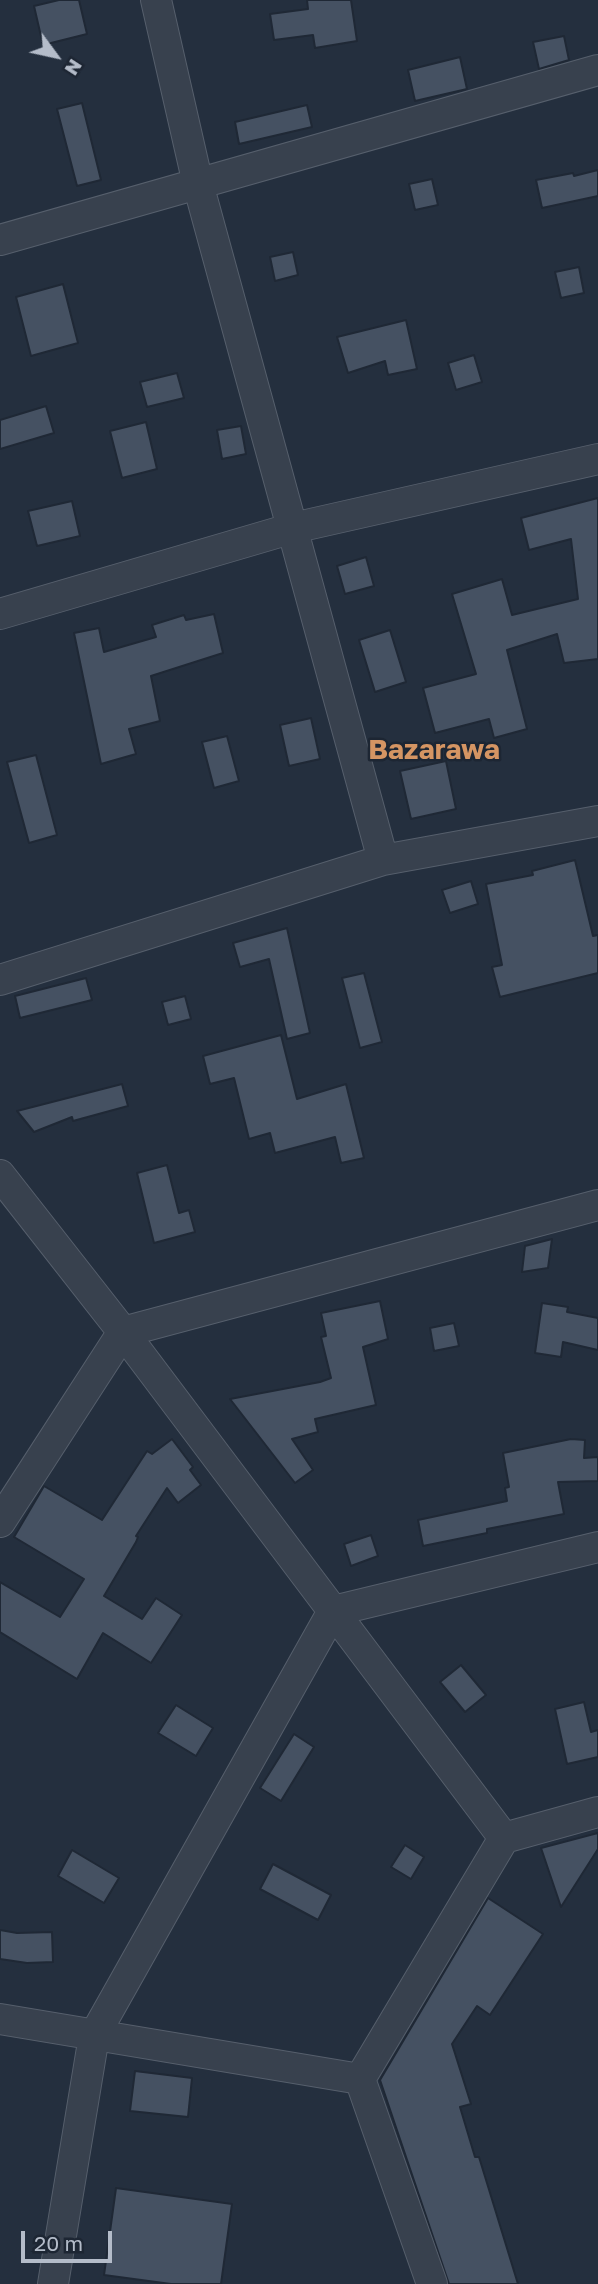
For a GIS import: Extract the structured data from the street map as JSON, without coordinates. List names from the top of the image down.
{
  "districts": ["Bazarawa"],
  "scale_bar": "20 m",
  "north": "bottom right"
}
